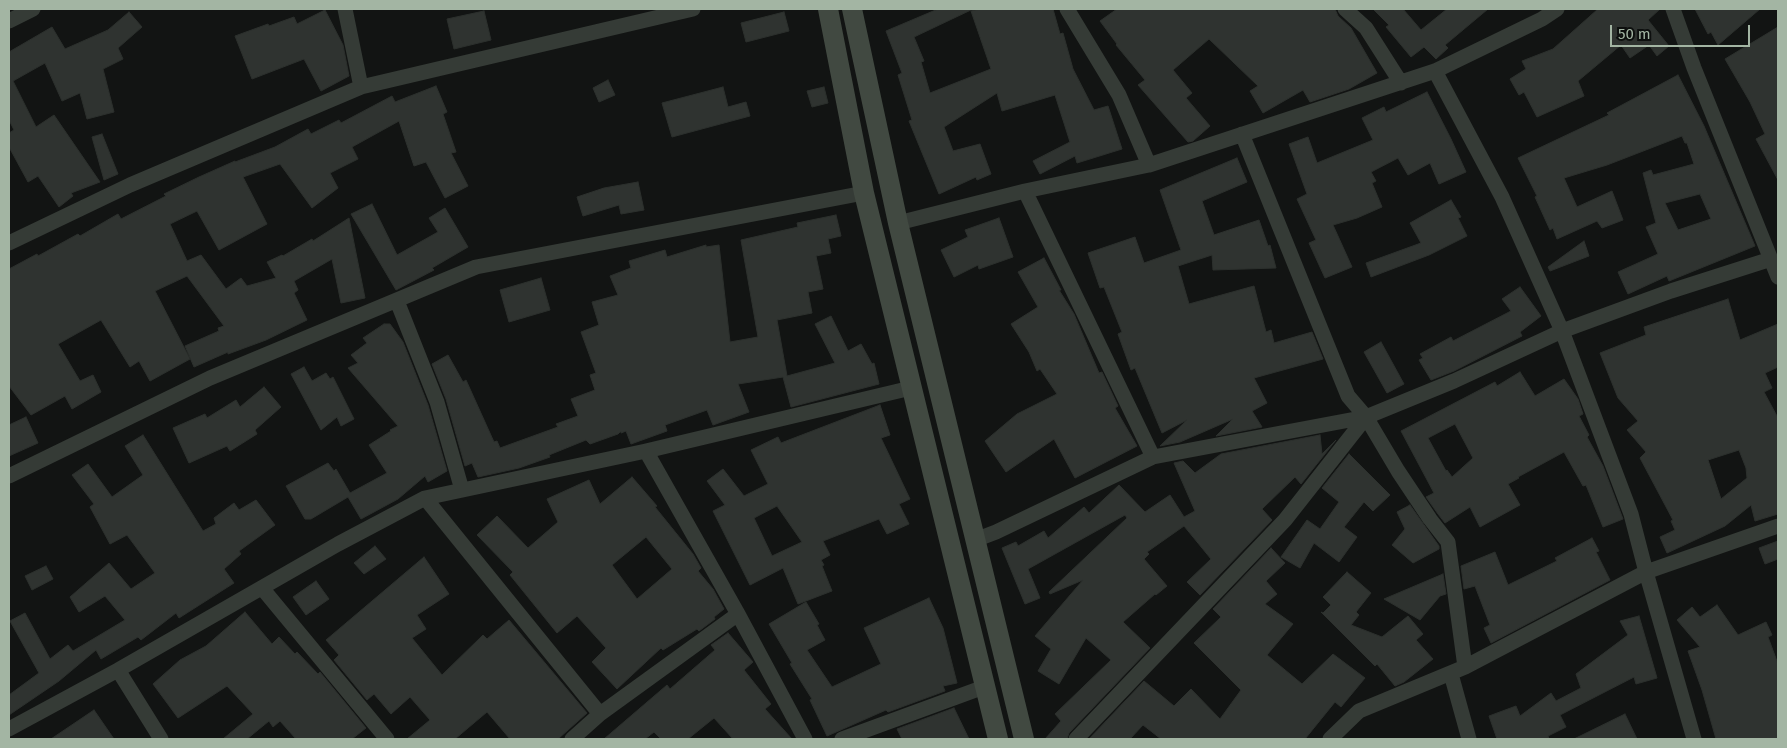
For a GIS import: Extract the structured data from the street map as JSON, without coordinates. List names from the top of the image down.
{
  "scale_bar": "50 m"
}
